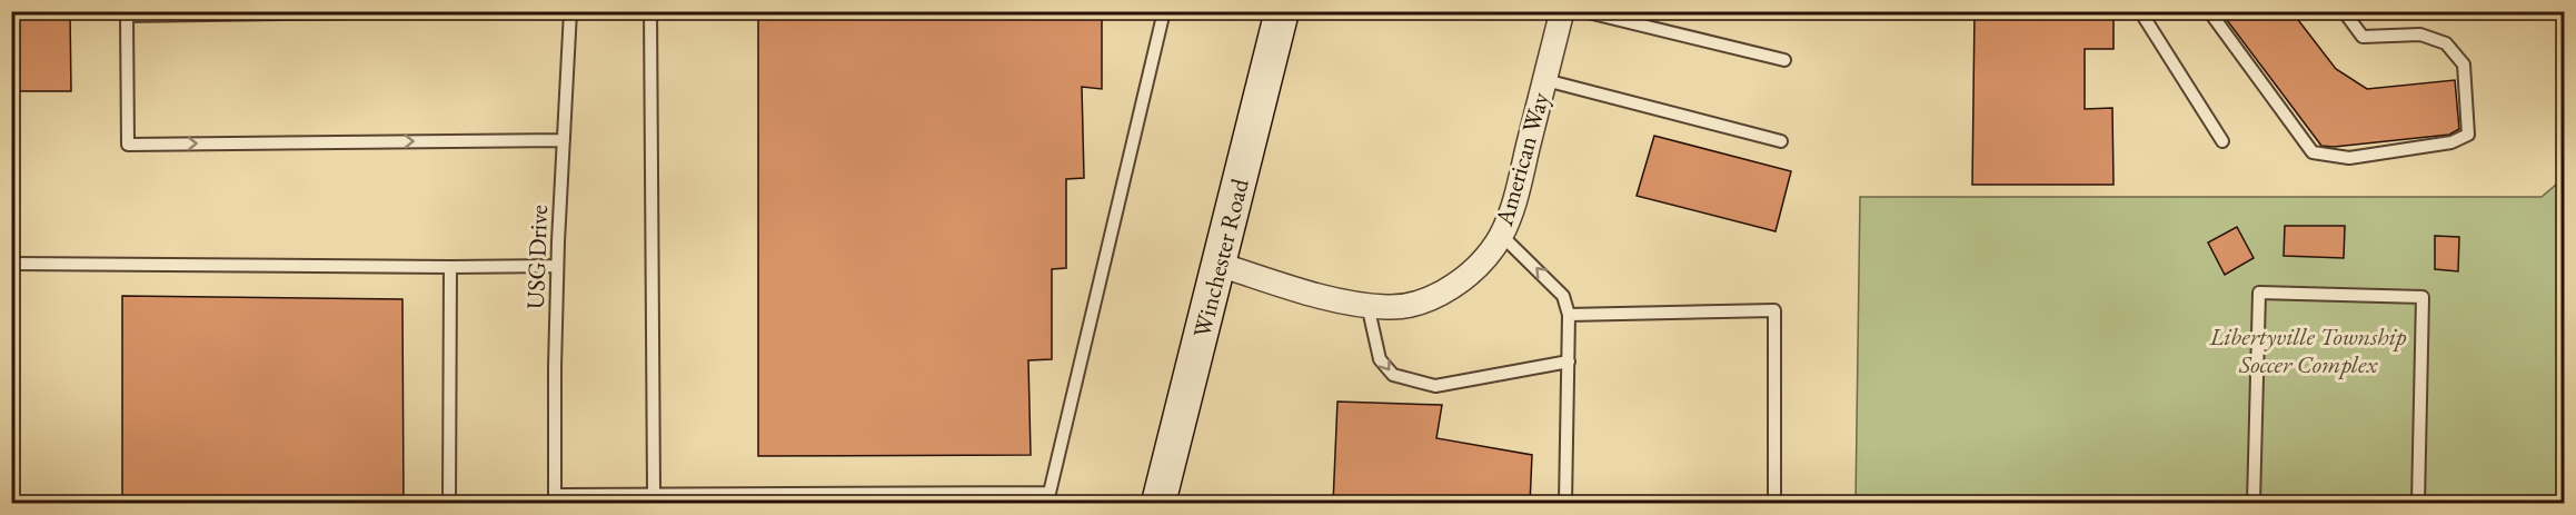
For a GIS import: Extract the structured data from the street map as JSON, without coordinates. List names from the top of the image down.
{
  "streets": {
    "main road": ["Winchester Road"],
    "street": ["American Way"],
    "lane": ["USG Drive"]
  },
  "crossings": [
    ["American Way", "Winchester Road"]
  ],
  "parks": ["Libertyville Township Soccer Complex"]
}
